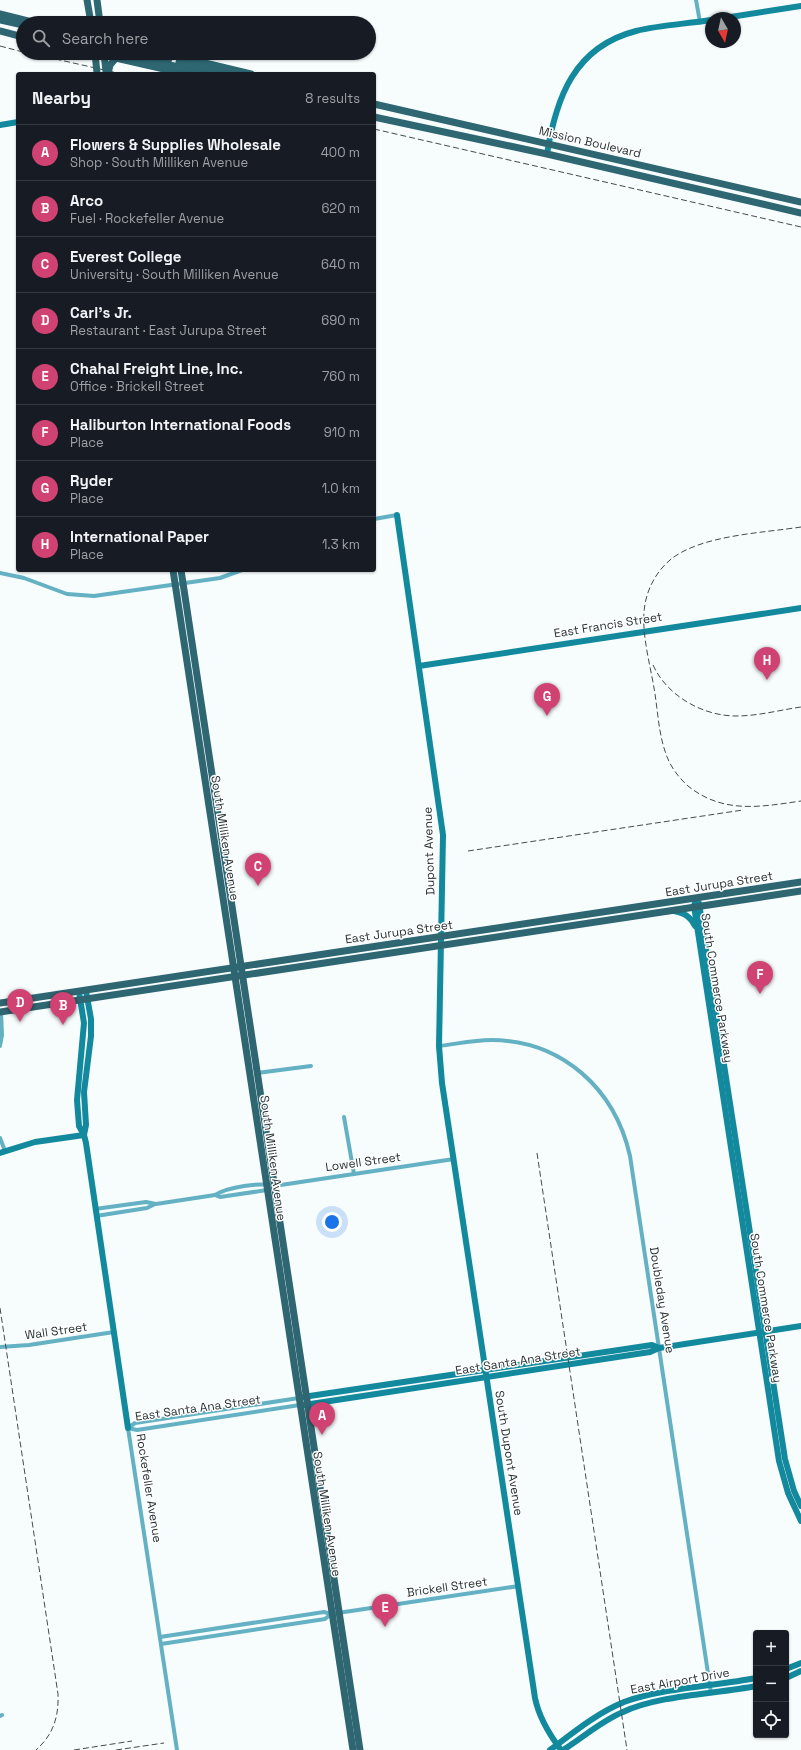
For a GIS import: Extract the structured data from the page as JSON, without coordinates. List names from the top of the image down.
{
  "streets": {
    "main road": ["Mission Boulevard", "South Milliken Avenue", "East Jurupa Street"],
    "street": [
      "East Francis Street",
      "Dupont Avenue",
      "South Commerce Parkway",
      "Lowell Street",
      "Doubleday Avenue",
      "Wall Street",
      "East Santa Ana Street",
      "South Dupont Avenue",
      "Rockefeller Avenue",
      "Brickell Street",
      "East Airport Drive"
    ]
  },
  "crossings": [
    ["East Francis Street", "Dupont Avenue"],
    ["South Milliken Avenue", "East Jurupa Street"],
    ["South Milliken Avenue", "Lowell Street"],
    ["South Milliken Avenue", "East Santa Ana Street"],
    ["South Milliken Avenue", "Brickell Street"],
    ["Dupont Avenue", "East Jurupa Street"],
    ["Dupont Avenue", "Lowell Street"],
    ["Dupont Avenue", "Doubleday Avenue"],
    ["Dupont Avenue", "South Dupont Avenue"],
    ["East Jurupa Street", "South Commerce Parkway"],
    ["East Jurupa Street", "Rockefeller Avenue"],
    ["South Commerce Parkway", "East Santa Ana Street"],
    ["Lowell Street", "Rockefeller Avenue"],
    ["Doubleday Avenue", "East Santa Ana Street"],
    ["Doubleday Avenue", "East Airport Drive"],
    ["Wall Street", "Rockefeller Avenue"],
    ["East Santa Ana Street", "South Dupont Avenue"],
    ["East Santa Ana Street", "Rockefeller Avenue"],
    ["South Dupont Avenue", "Brickell Street"],
    ["South Dupont Avenue", "East Airport Drive"],
    ["Rockefeller Avenue", "Brickell Street"]
  ],
  "north": "bottom",
  "page": {
    "search": "Search here",
    "heading": ["Nearby", "8 results"],
    "list": [
      {
        "mark": "A",
        "name": "Flowers & Supplies Wholesale",
        "note": "Shop · South Milliken Avenue",
        "value": "400 m"
      },
      {
        "mark": "B",
        "name": "Arco",
        "note": "Fuel · Rockefeller Avenue",
        "value": "620 m"
      },
      {
        "mark": "C",
        "name": "Everest College",
        "note": "University · South Milliken Avenue",
        "value": "640 m"
      },
      {
        "mark": "D",
        "name": "Carl's Jr.",
        "note": "Restaurant · East Jurupa Street",
        "value": "690 m"
      },
      {
        "mark": "E",
        "name": "Chahal Freight Line, Inc.",
        "note": "Office · Brickell Street",
        "value": "760 m"
      },
      {
        "mark": "F",
        "name": "Haliburton International Foods",
        "note": "Place",
        "value": "910 m"
      },
      {
        "mark": "G",
        "name": "Ryder",
        "note": "Place",
        "value": "1.0 km"
      },
      {
        "mark": "H",
        "name": "International Paper",
        "note": "Place",
        "value": "1.3 km"
      }
    ],
    "pins": [
      "H",
      "G",
      "C",
      "F",
      "D",
      "B",
      "A",
      "E"
    ],
    "map_buttons": ["+", "−"]
  }
}
